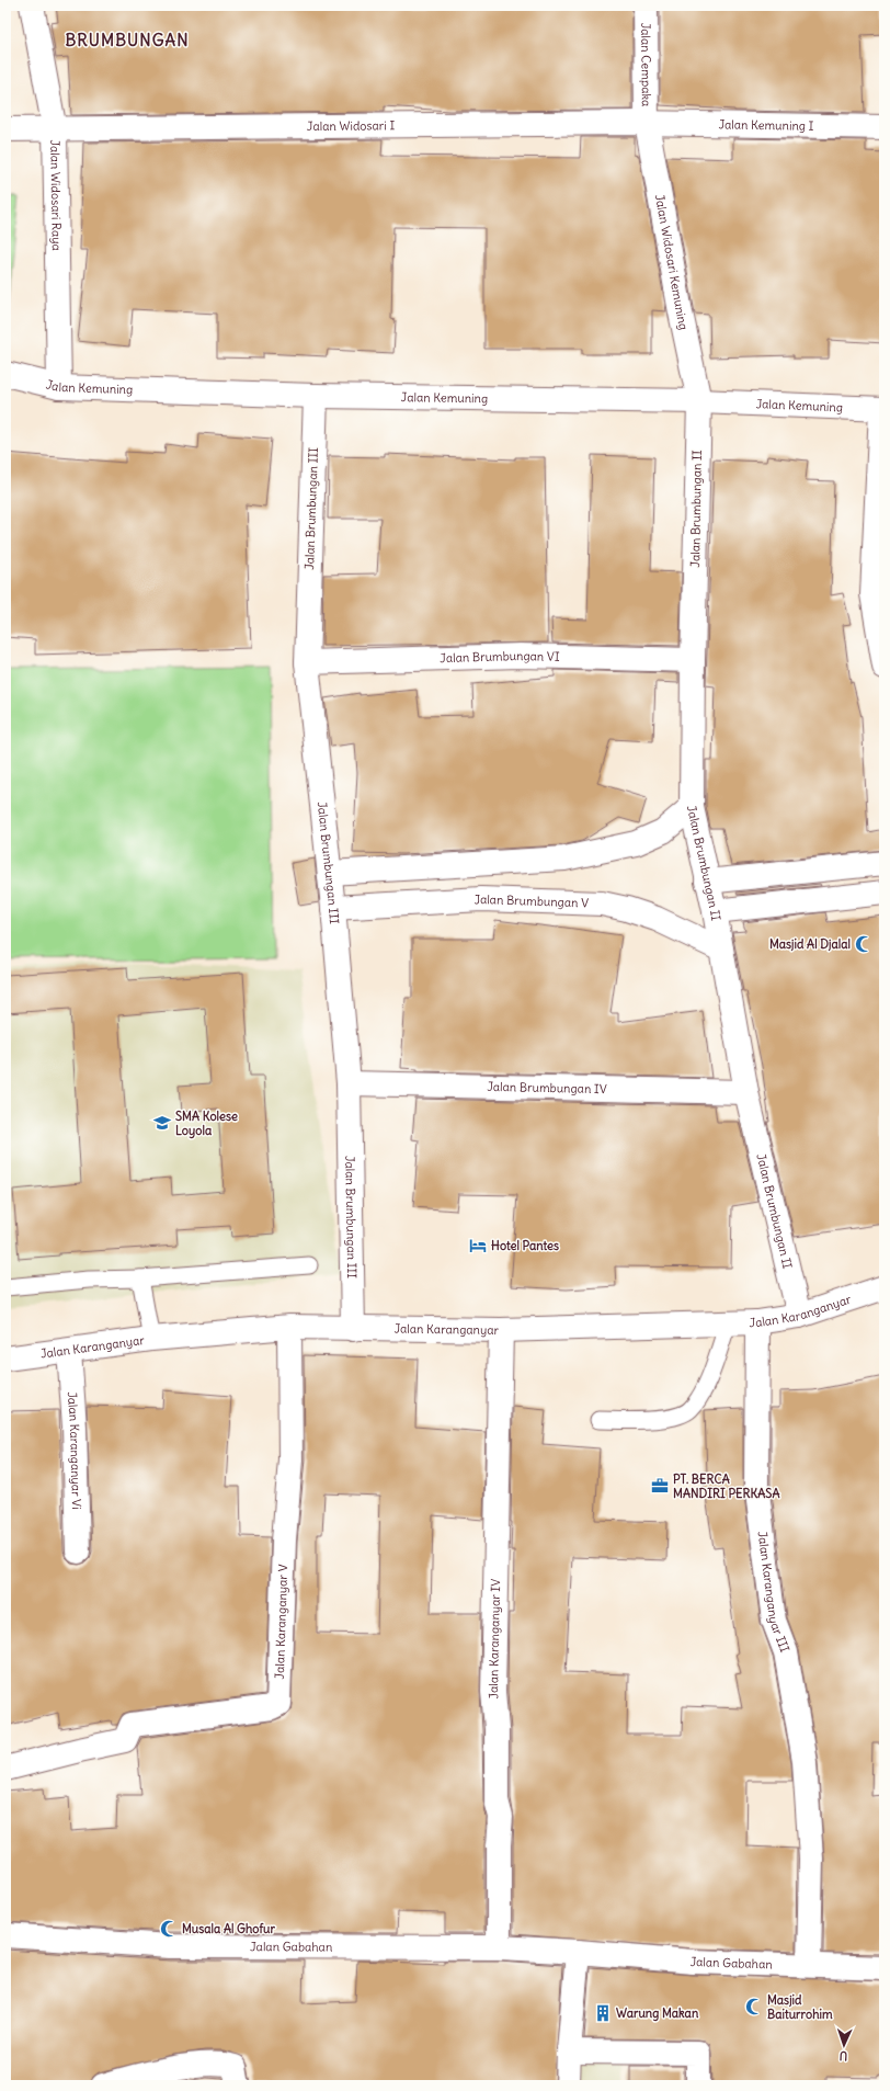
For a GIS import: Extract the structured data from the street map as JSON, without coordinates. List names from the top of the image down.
{
  "streets": {
    "street": [
      "Jalan Cempaka",
      "Jalan Kemuning I",
      "Jalan Widosari I",
      "Jalan Widosari Raya",
      "Jalan Widosari Kemuning",
      "Jalan Kemuning",
      "Jalan Brumbungan III",
      "Jalan Brumbungan II",
      "Jalan Brumbungan VI",
      "Jalan Brumbungan V",
      "Jalan Brumbungan IV",
      "Jalan Karanganyar",
      "Jalan Karanganyar Vi",
      "Jalan Karanganyar III",
      "Jalan Karanganyar V",
      "Jalan Karanganyar IV",
      "Jalan Gabahan"
    ]
  },
  "crossings": [
    ["Jalan Cempaka", "Jalan Kemuning I"],
    ["Jalan Cempaka", "Jalan Widosari I"],
    ["Jalan Cempaka", "Jalan Widosari Kemuning"],
    ["Jalan Kemuning I", "Jalan Widosari I"],
    ["Jalan Kemuning I", "Jalan Widosari Kemuning"],
    ["Jalan Widosari I", "Jalan Widosari Raya"],
    ["Jalan Widosari I", "Jalan Widosari Kemuning"],
    ["Jalan Widosari Raya", "Jalan Kemuning"],
    ["Jalan Widosari Kemuning", "Jalan Kemuning"],
    ["Jalan Widosari Kemuning", "Jalan Brumbungan II"],
    ["Jalan Kemuning", "Jalan Brumbungan III"],
    ["Jalan Kemuning", "Jalan Brumbungan II"],
    ["Jalan Brumbungan III", "Jalan Brumbungan VI"],
    ["Jalan Brumbungan III", "Jalan Brumbungan V"],
    ["Jalan Brumbungan III", "Jalan Brumbungan IV"],
    ["Jalan Brumbungan III", "Jalan Karanganyar"],
    ["Jalan Brumbungan II", "Jalan Brumbungan VI"],
    ["Jalan Brumbungan II", "Jalan Brumbungan V"],
    ["Jalan Brumbungan II", "Jalan Brumbungan IV"],
    ["Jalan Brumbungan II", "Jalan Karanganyar"],
    ["Jalan Karanganyar", "Jalan Karanganyar Vi"],
    ["Jalan Karanganyar", "Jalan Karanganyar III"],
    ["Jalan Karanganyar", "Jalan Karanganyar V"],
    ["Jalan Karanganyar", "Jalan Karanganyar IV"],
    ["Jalan Karanganyar III", "Jalan Gabahan"],
    ["Jalan Karanganyar IV", "Jalan Gabahan"]
  ],
  "districts": ["BRUMBUNGAN"],
  "places": {
    "mosque": ["Masjid Al Djalal", "Musala Al Ghofur", "Masjid Baiturrohim"],
    "school or university": ["SMA Kolese Loyola"],
    "hotel": ["Hotel Pantes"],
    "office": ["PT. BERCA MANDIRI PERKASA"],
    "building": ["Warung Makan"]
  },
  "north": "bottom"
}
